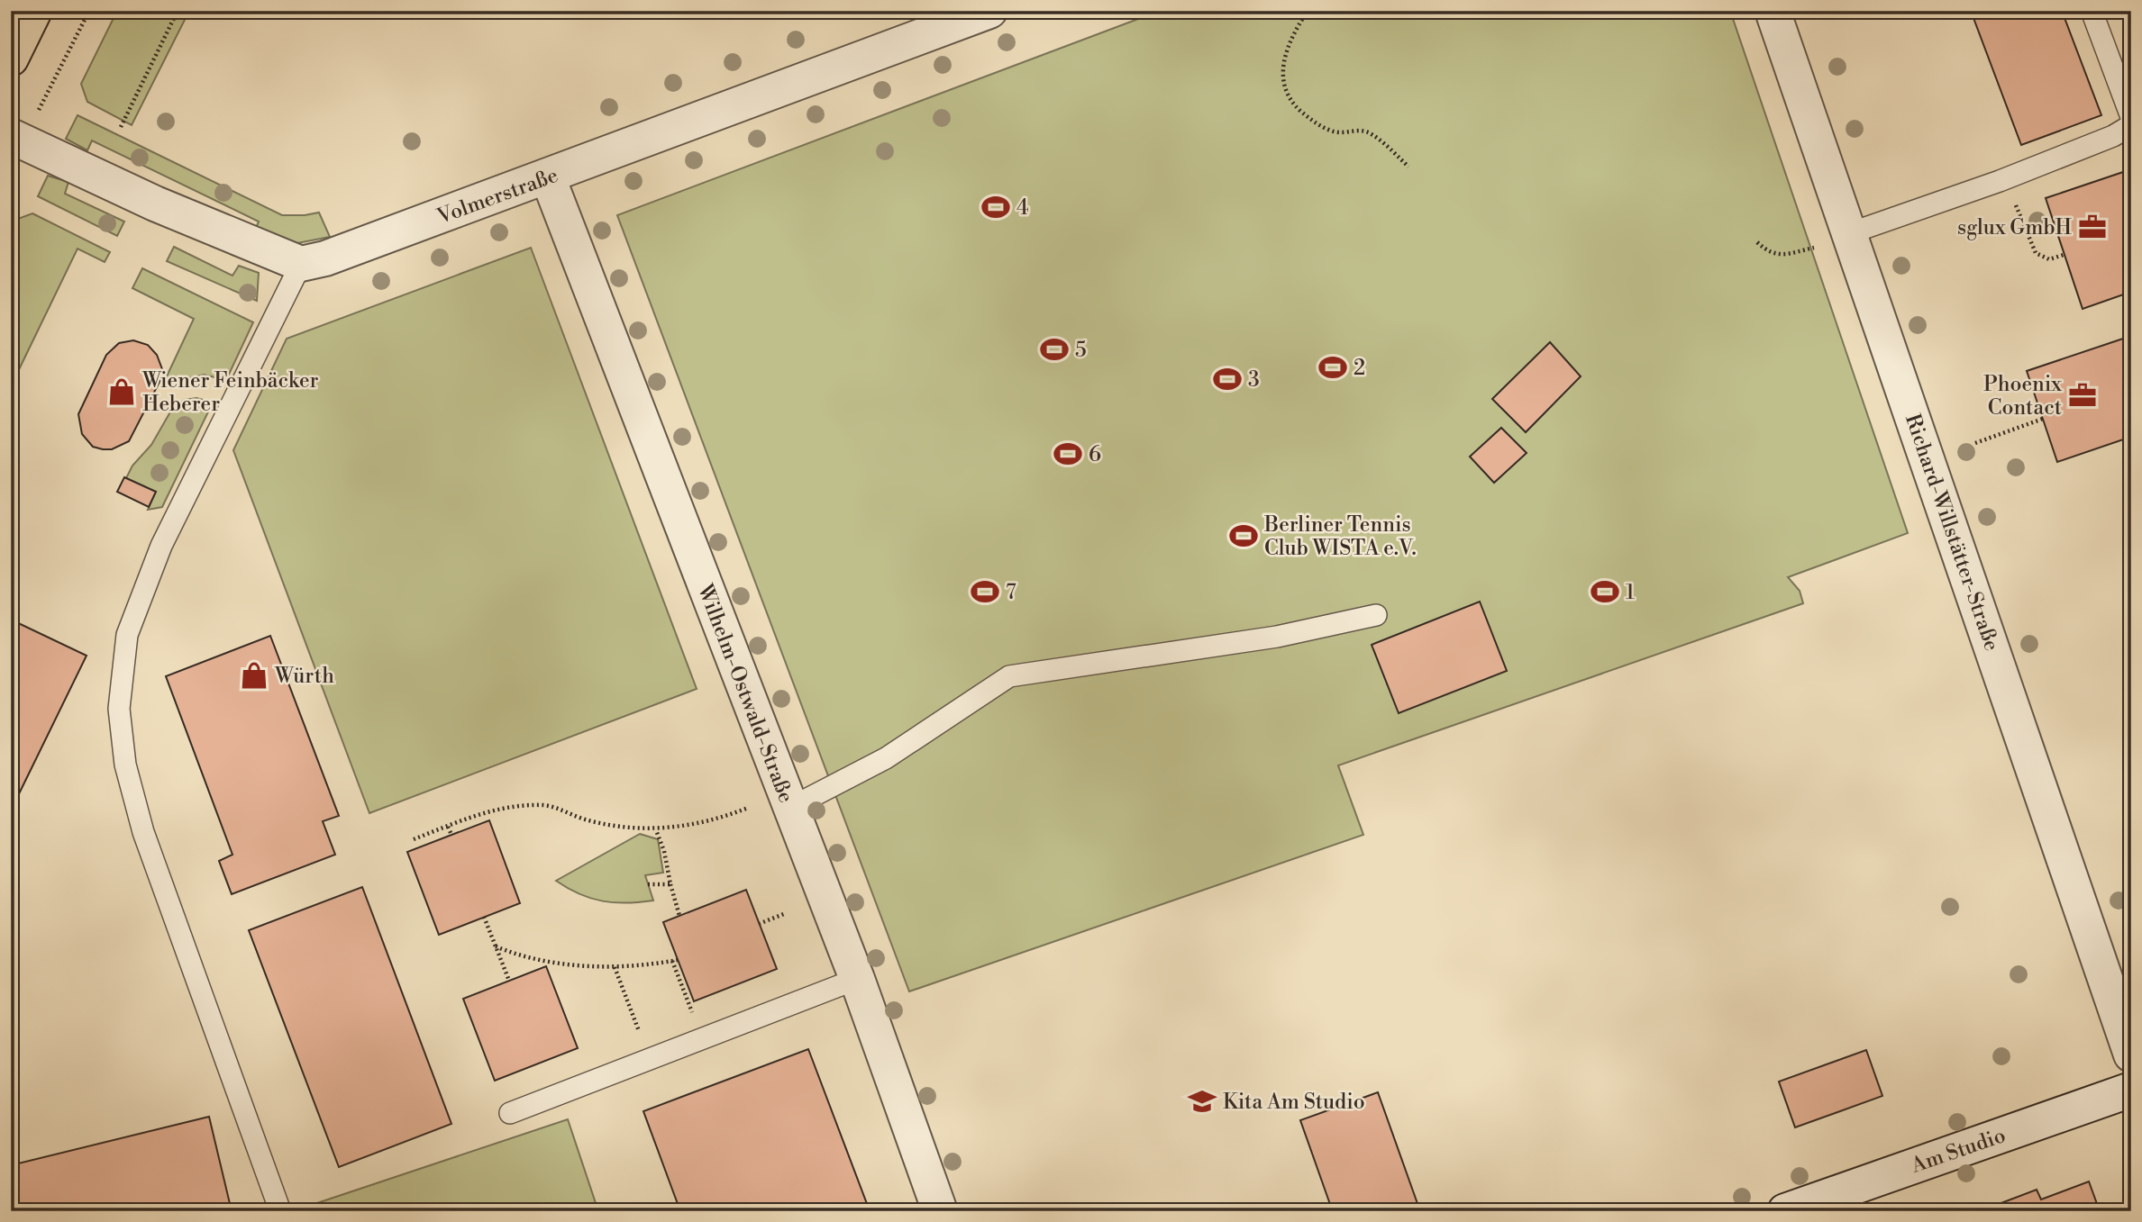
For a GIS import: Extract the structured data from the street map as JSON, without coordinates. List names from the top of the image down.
{
  "streets": {
    "street": [
      "Volmerstraße",
      "Richard-Willstätter-Straße",
      "Wilhelm-Ostwald-Straße",
      "Am Studio"
    ]
  },
  "crossings": [
    ["Volmerstraße", "Wilhelm-Ostwald-Straße"]
  ],
  "places": {
    "sports": [
      "4",
      "5",
      "2",
      "3",
      "6",
      "Berliner Tennis Club WISTA e.V.",
      "7",
      "1"
    ],
    "office": ["sglux GmbH", "Phoenix Contact"],
    "shop": ["Wiener Feinbäcker Heberer", "Würth"],
    "school or university": ["Kita Am Studio"]
  }
}
